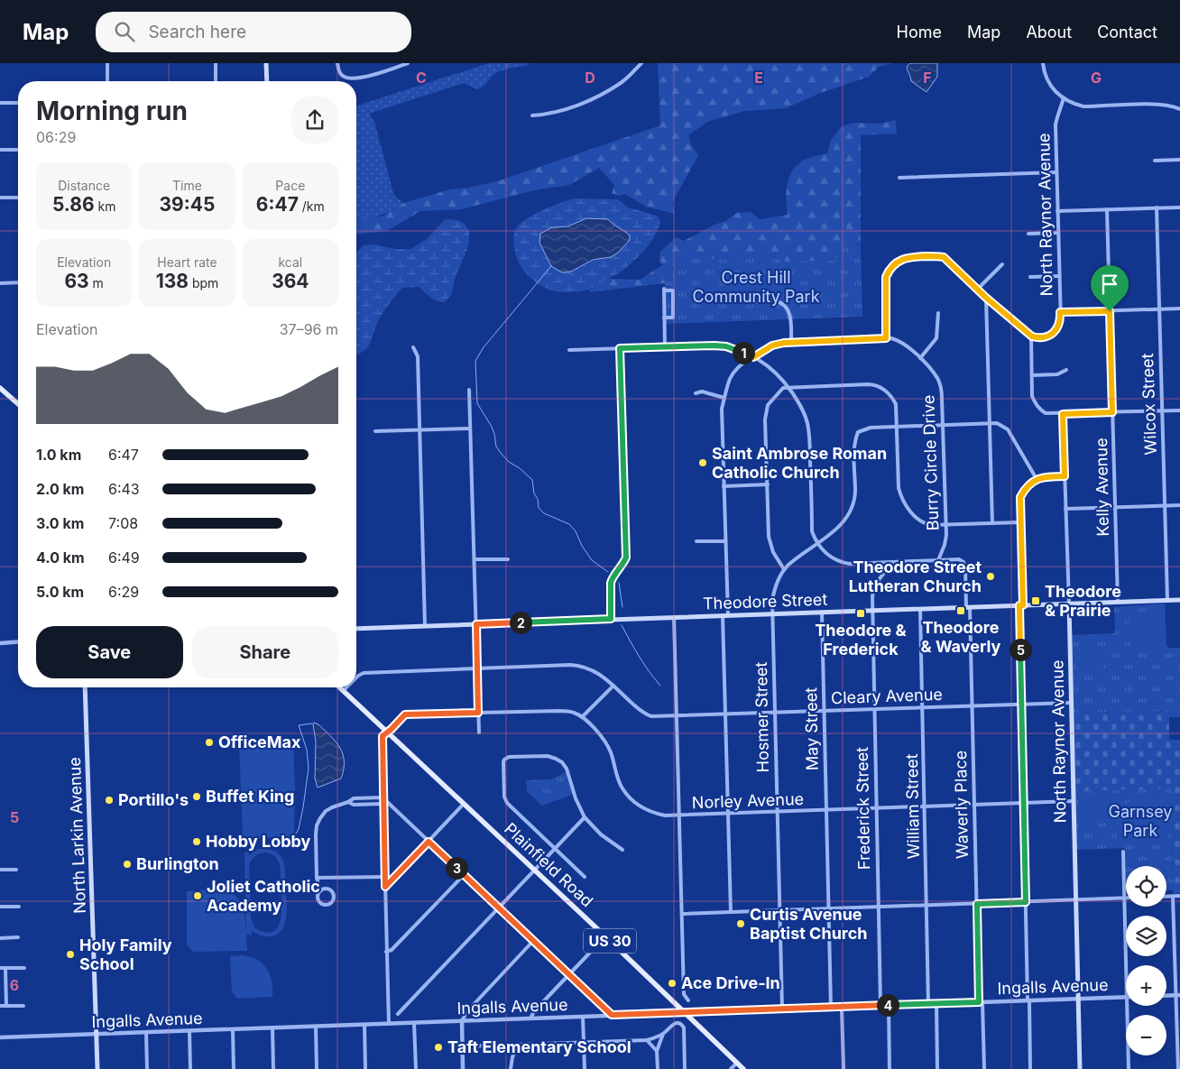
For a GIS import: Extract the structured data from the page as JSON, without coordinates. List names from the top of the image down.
{
  "streets": {
    "main road": [
      "North Raynor Avenue",
      "Theodore Street",
      "North Larkin Avenue",
      "Plainfield Road",
      "US 30"
    ],
    "street": [
      "Wilcox Street",
      "Burry Circle Drive",
      "Kelly Avenue",
      "Cleary Avenue",
      "Hosmer Street",
      "May Street",
      "Norley Avenue",
      "Waverly Place",
      "William Street",
      "Frederick Street",
      "Ingalls Avenue"
    ]
  },
  "crossings": [
    ["North Raynor Avenue", "Theodore Street"],
    ["North Raynor Avenue", "Cleary Avenue"],
    ["North Raynor Avenue", "Norley Avenue"],
    ["North Raynor Avenue", "Ingalls Avenue"],
    ["Wilcox Street", "Theodore Street"],
    ["Burry Circle Drive", "Theodore Street"],
    ["Burry Circle Drive", "Waverly Place"],
    ["Kelly Avenue", "Theodore Street"],
    ["Theodore Street", "Hosmer Street"],
    ["Theodore Street", "May Street"],
    ["Theodore Street", "Waverly Place"],
    ["Theodore Street", "William Street"],
    ["Theodore Street", "Frederick Street"],
    ["Cleary Avenue", "Hosmer Street"],
    ["Cleary Avenue", "May Street"],
    ["Cleary Avenue", "Waverly Place"],
    ["Cleary Avenue", "William Street"],
    ["Cleary Avenue", "Frederick Street"],
    ["Cleary Avenue", "Plainfield Road"],
    ["Hosmer Street", "Norley Avenue"],
    ["Hosmer Street", "Ingalls Avenue"],
    ["May Street", "Norley Avenue"],
    ["May Street", "Ingalls Avenue"],
    ["Norley Avenue", "Waverly Place"],
    ["Norley Avenue", "William Street"],
    ["Norley Avenue", "Frederick Street"],
    ["Waverly Place", "Ingalls Avenue"],
    ["William Street", "Ingalls Avenue"],
    ["Frederick Street", "Ingalls Avenue"],
    ["North Larkin Avenue", "Ingalls Avenue"],
    ["Plainfield Road", "Ingalls Avenue"]
  ],
  "parks": ["Crest Hill Community Park", "Garnsey Park"],
  "places": {
    "other": [
      "Saint Ambrose Roman Catholic Church",
      "Theodore Street Lutheran Church",
      "OfficeMax",
      "Buffet King",
      "Portillo's",
      "Hobby Lobby",
      "Burlington",
      "Joliet Catholic Academy",
      "Curtis Avenue Baptist Church",
      "Holy Family School",
      "Ace Drive-In",
      "Taft Elementary School"
    ],
    "transit": ["Theodore & Prairie", "Theodore & Waverly", "Theodore & Frederick"]
  },
  "page": {
    "header": "Map",
    "search": "Search here",
    "nav": [
      "Home",
      "Map",
      "About",
      "Contact"
    ],
    "heading": ["Morning run", "06:29"],
    "stats": [
      ["Distance", "5.86 km"],
      ["Time", "39:45"],
      ["Pace", "6:47 /km"],
      ["Elevation", "63 m"],
      ["Heart rate", "138 bpm"],
      ["kcal", "364"]
    ],
    "chart": ["Elevation", "37–96 m"],
    "pins": [
      "1",
      "2",
      "5",
      "3",
      "4"
    ],
    "list": [
      {
        "name": "1.0 km",
        "note": "6:47"
      },
      {
        "name": "2.0 km",
        "note": "6:43"
      },
      {
        "name": "3.0 km",
        "note": "7:08"
      },
      {
        "name": "4.0 km",
        "note": "6:49"
      },
      {
        "name": "5.0 km",
        "note": "6:29"
      }
    ],
    "buttons": ["Save", "Share"],
    "map_buttons": ["+", "−"]
  },
  "grid": {
    "columns": [
      "C",
      "D",
      "E",
      "F",
      "G"
    ],
    "rows": ["5", "6"]
  }
}
